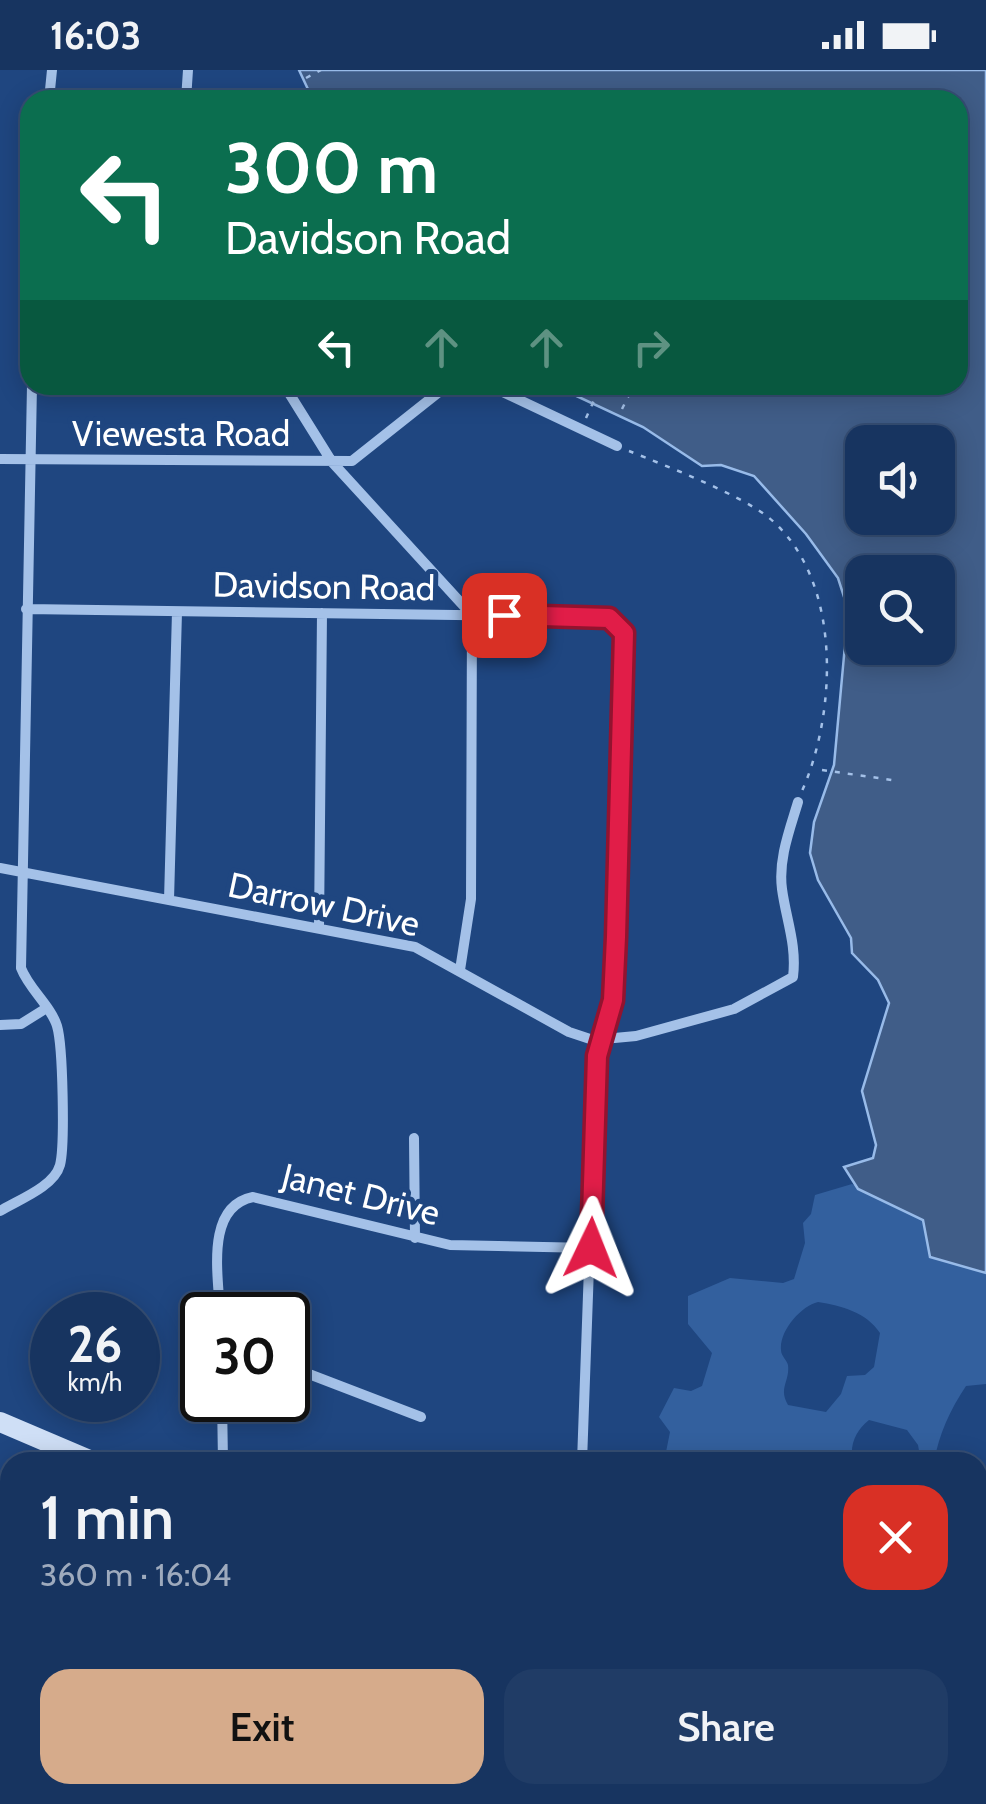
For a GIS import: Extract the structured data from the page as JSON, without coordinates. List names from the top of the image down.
{
  "streets": {
    "street": [
      "Viewesta Road",
      "Davidson Road",
      "Darrow Drive",
      "Janet Drive"
    ]
  },
  "crossings": [
    ["Davidson Road", "Darrow Drive"]
  ],
  "page": {
    "status": "16:03",
    "turn": ["300 m", "Davidson Road"],
    "speed": "26 km/h",
    "limit": "30",
    "heading": ["1 min", "360 m · 16:04"],
    "buttons": ["Exit", "Share"]
  }
}
